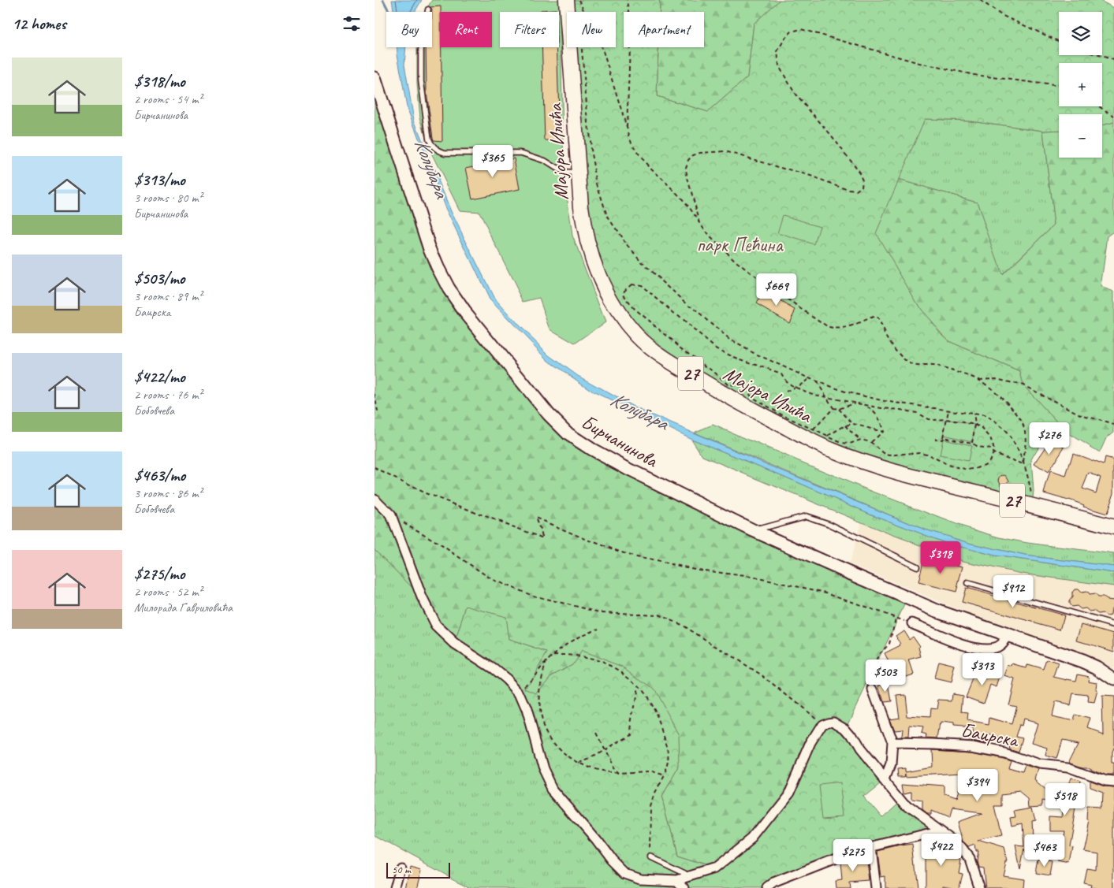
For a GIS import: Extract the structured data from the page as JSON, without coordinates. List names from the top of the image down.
{
  "streets": {
    "main road": ["Мајора Илића", "27", "Бирчанинова"],
    "street": ["Баирска"]
  },
  "water": ["Колубара"],
  "parks": ["парк Пећина"],
  "scale_bar": "50 m",
  "page": {
    "heading": "12 homes",
    "map_buttons": ["+", "−"],
    "chip": [
      "Buy",
      "Rent",
      "Filters",
      "New",
      "Apartment"
    ],
    "list": [
      {
        "name": "$318/mo",
        "note": "2 rooms · 54 m² · Бирчанинова"
      },
      {
        "name": "$313/mo",
        "note": "3 rooms · 80 m² · Бирчанинова"
      },
      {
        "name": "$503/mo",
        "note": "3 rooms · 89 m² · Баирска"
      },
      {
        "name": "$422/mo",
        "note": "2 rooms · 76 m² · Бобовчева"
      },
      {
        "name": "$463/mo",
        "note": "3 rooms · 86 m² · Бобовчева"
      },
      {
        "name": "$275/mo",
        "note": "2 rooms · 52 m² · Милорада Гавриловића"
      }
    ],
    "price": [
      "$365",
      "$669",
      "$276",
      "$318",
      "$912",
      "$313",
      "$503",
      "$394",
      "$518",
      "$422",
      "$463",
      "$275"
    ],
    "scale": "50 m"
  }
}
